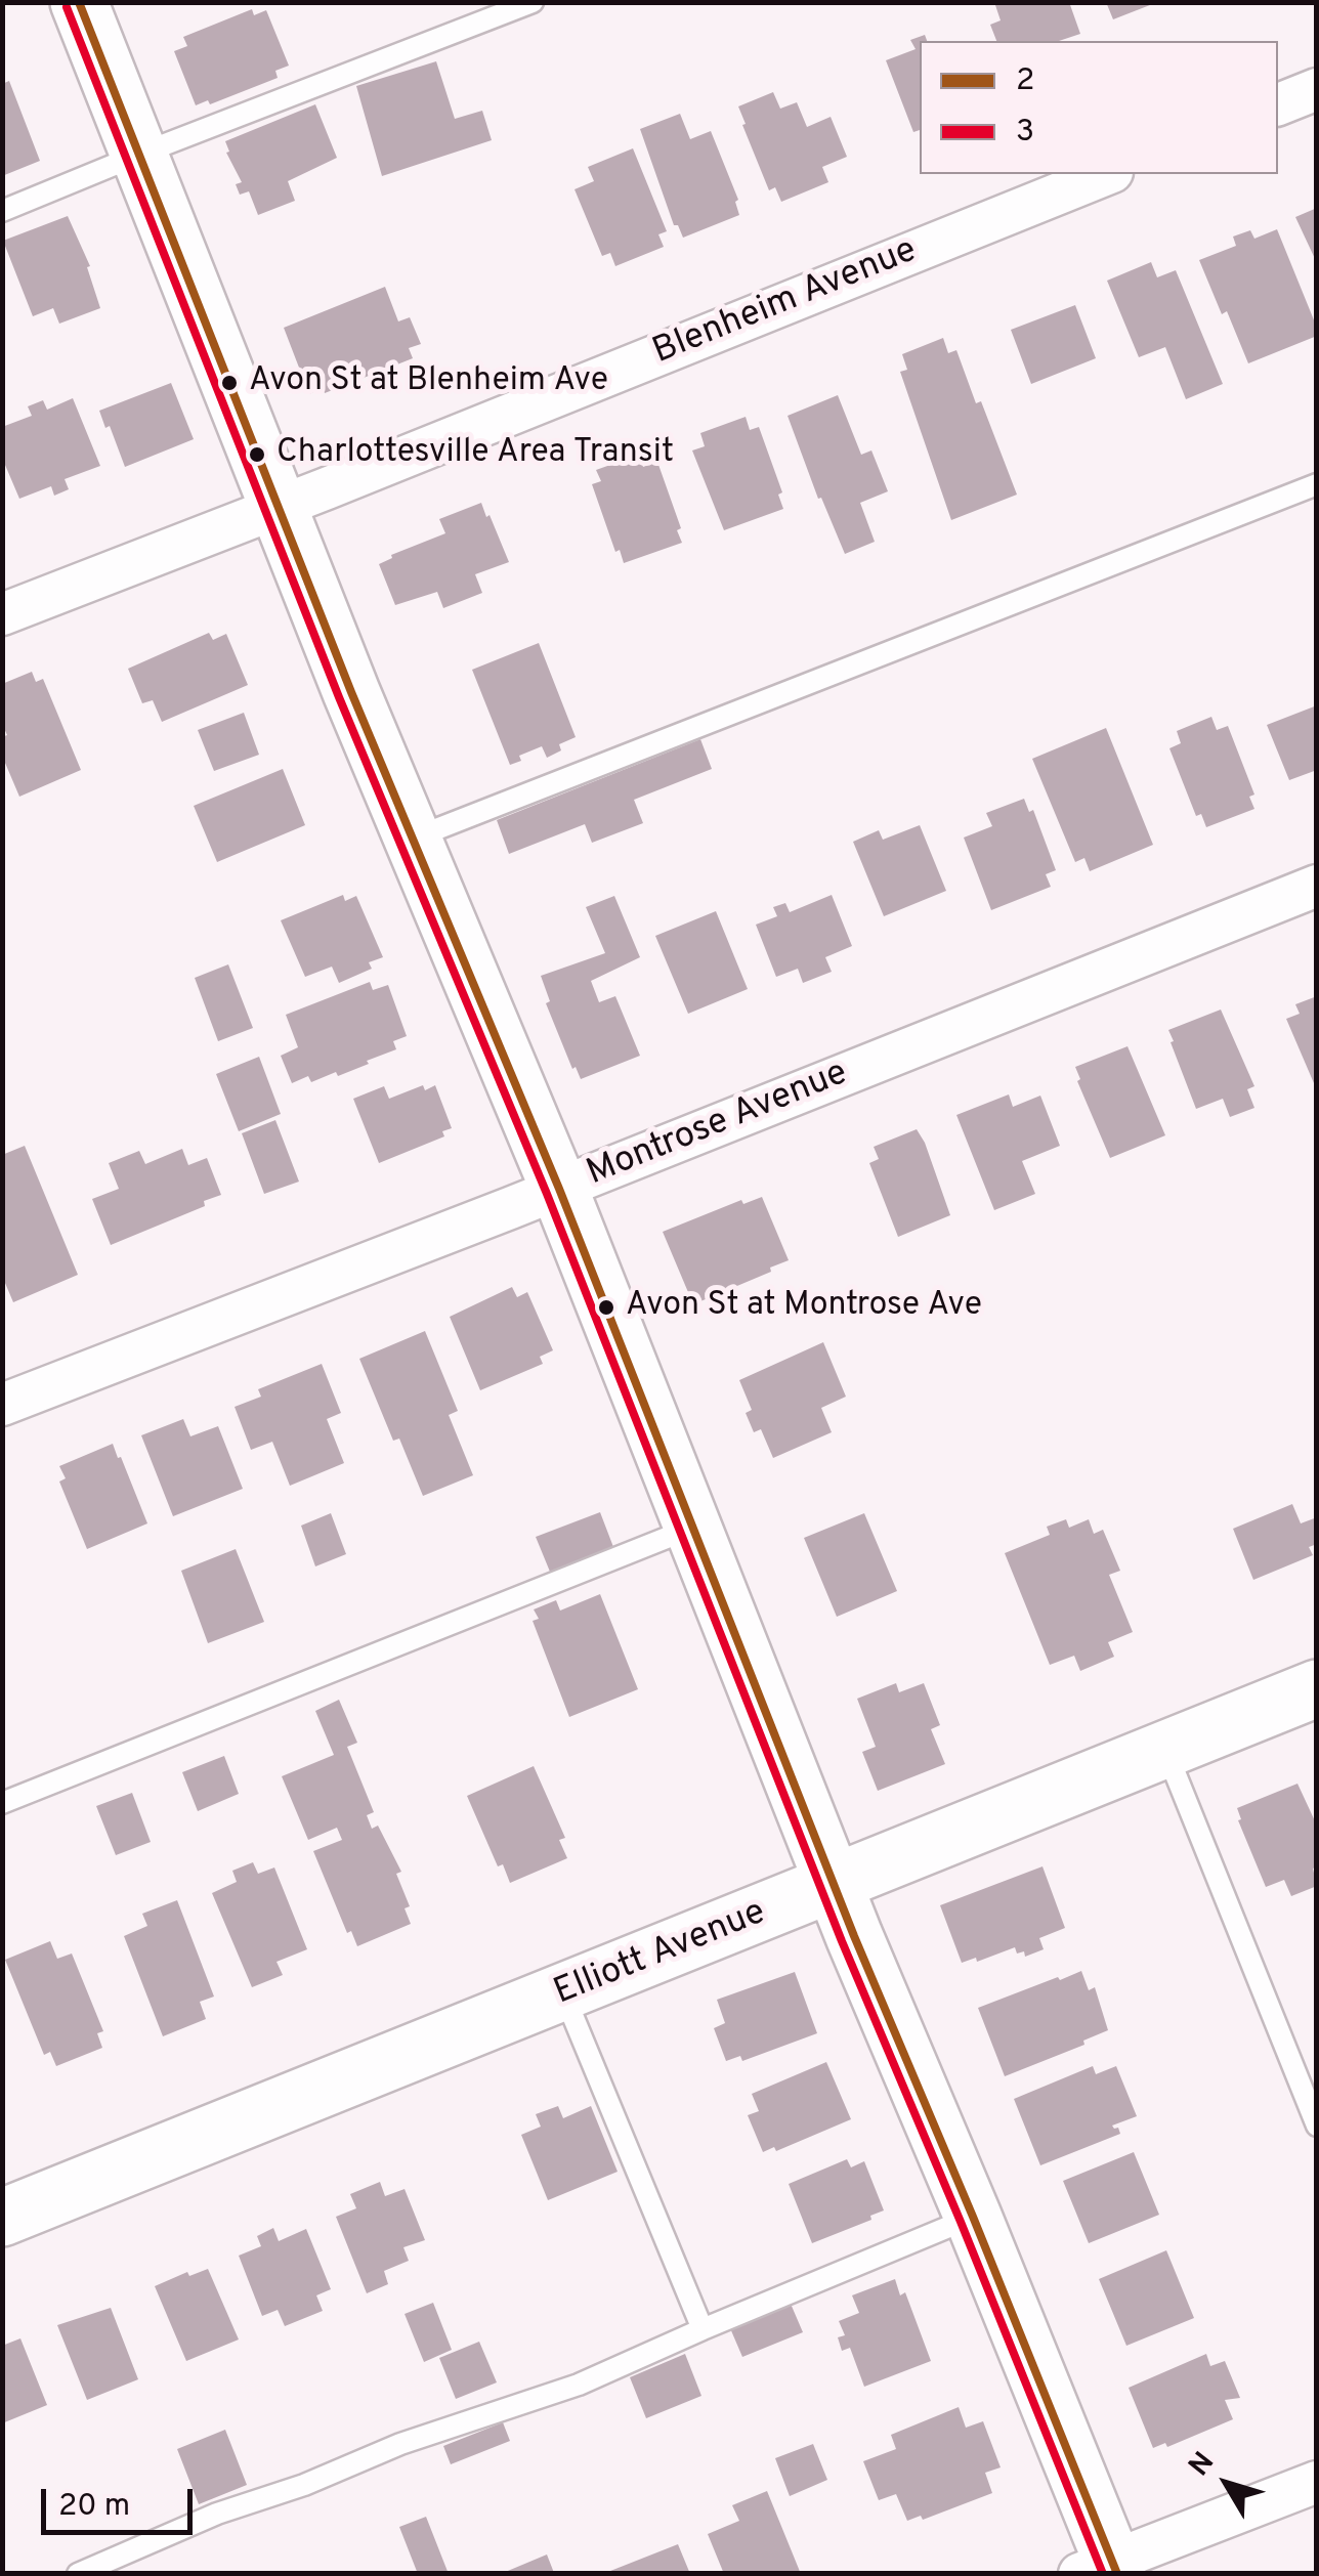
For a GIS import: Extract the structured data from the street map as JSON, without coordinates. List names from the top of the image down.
{
  "streets": {
    "main road": ["Elliott Avenue"],
    "street": ["Blenheim Avenue", "Montrose Avenue"]
  },
  "places": ["Avon St at Blenheim Ave", "Charlottesville Area Transit", "Avon St at Montrose Ave"],
  "lines": ["transit line 2", "transit line 3"],
  "legend": ["2", "3"],
  "scale_bar": "20 m",
  "north": "top left"
}
